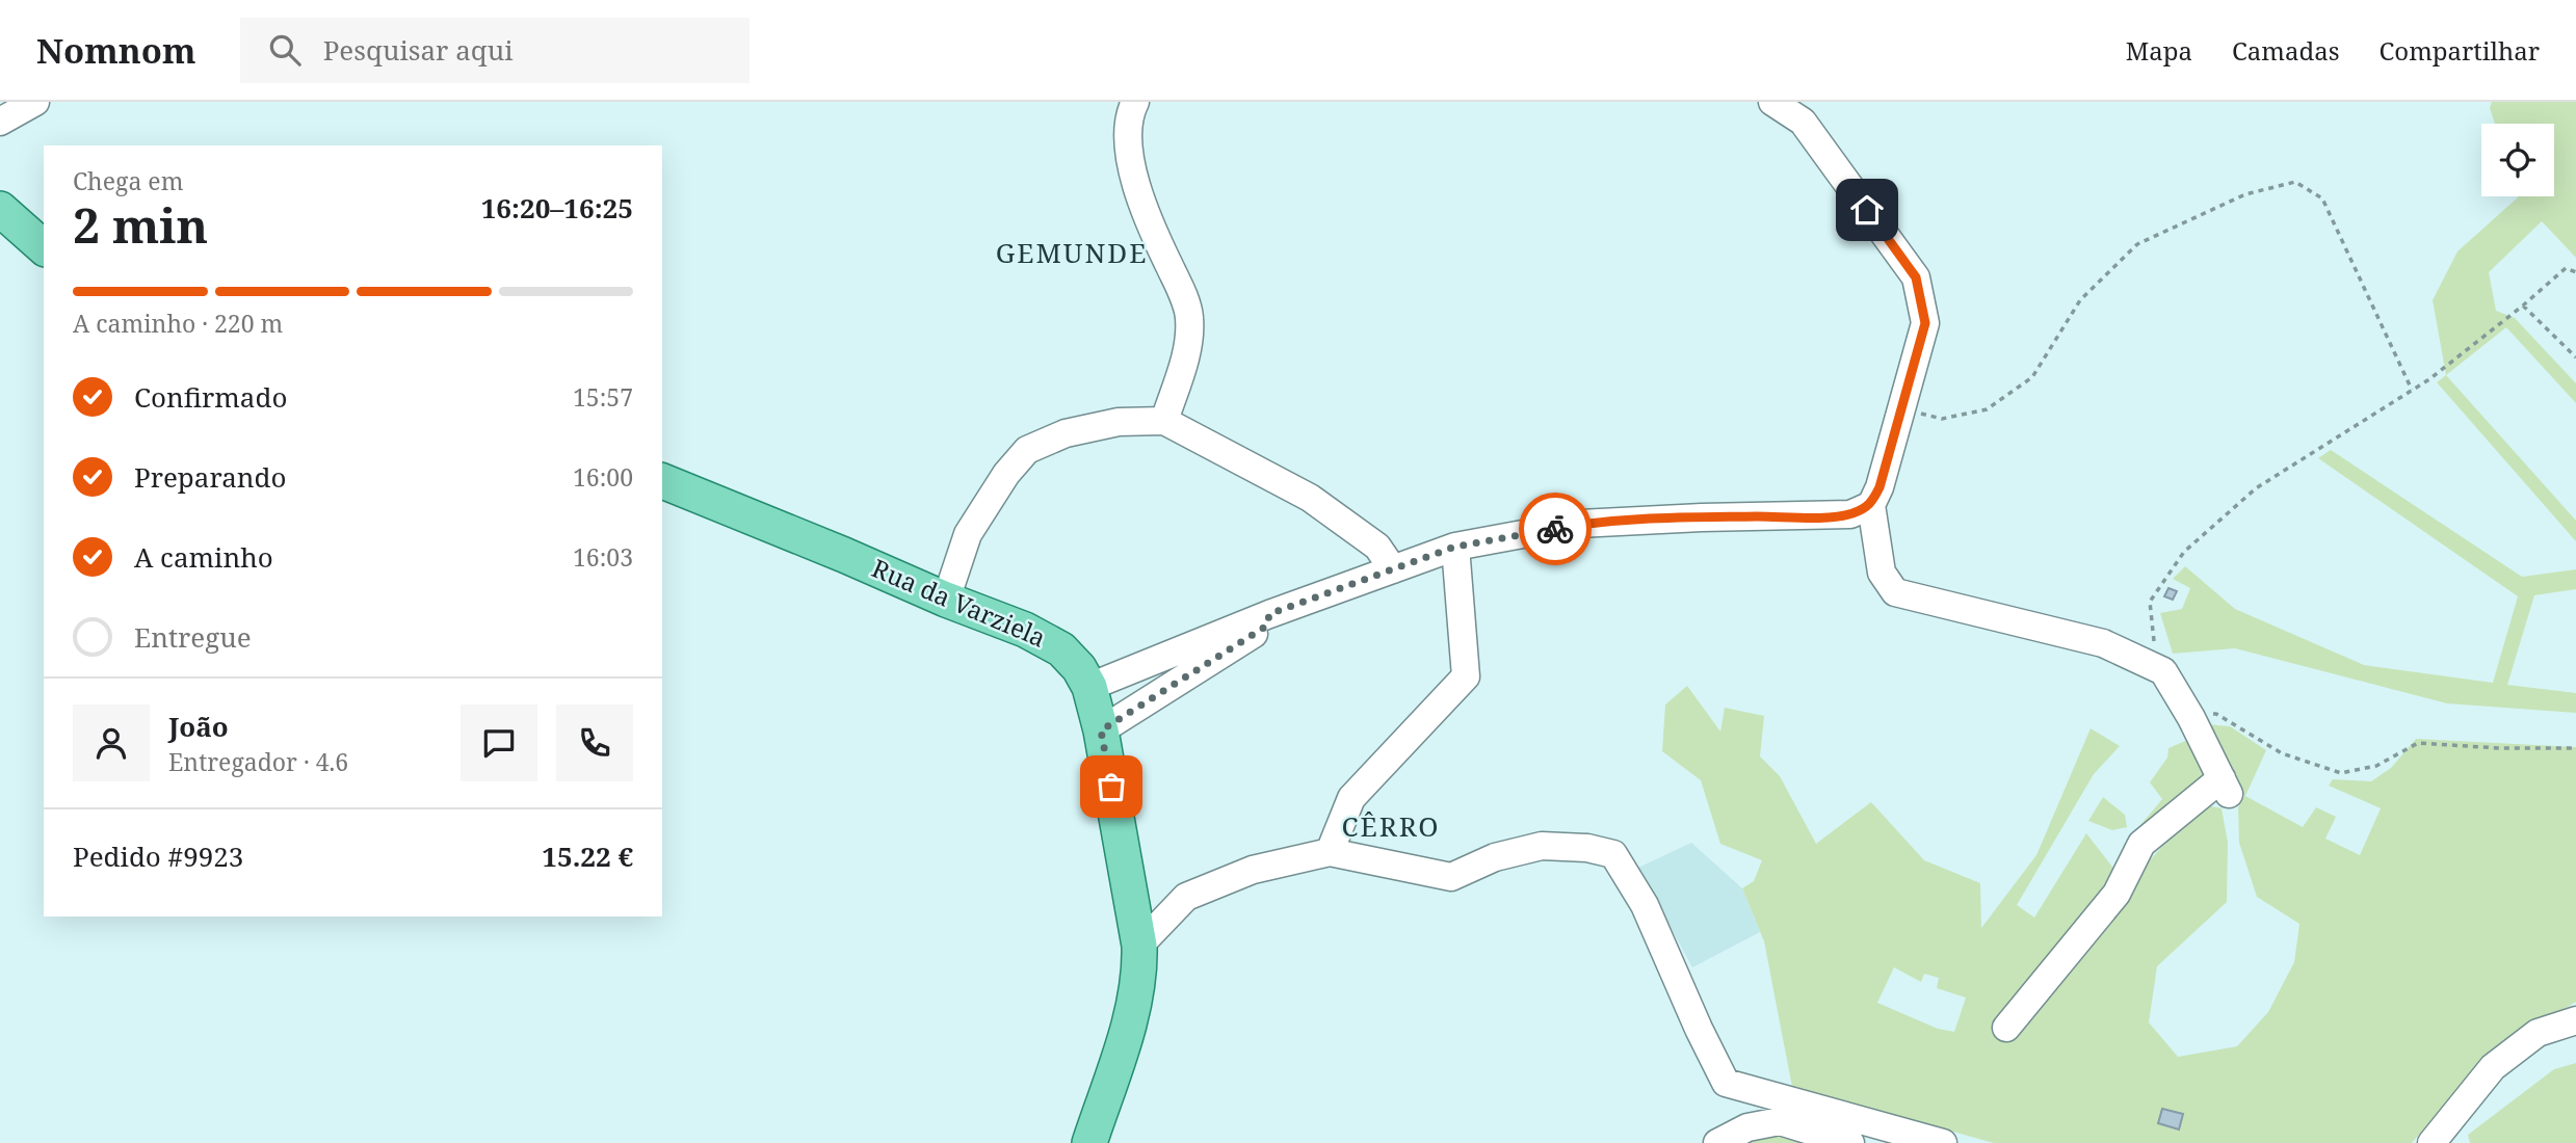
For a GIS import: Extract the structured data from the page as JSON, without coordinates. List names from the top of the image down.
{
  "streets": {
    "main road": ["Rua da Varziela"]
  },
  "districts": ["GEMUNDE", "CÊRRO"],
  "page": {
    "header": "Nomnom",
    "search": "Pesquisar aqui",
    "nav": ["Mapa", "Camadas", "Compartilhar"],
    "heading": ["2 min", "Chega em", "16:20–16:25"],
    "panel": [
      "João",
      "Entregador · 4.6",
      "Pedido #9923",
      "15.22 €"
    ],
    "bar": "A caminho · 220 m",
    "list": [
      ["Confirmado", "15:57"],
      ["Preparando", "16:00"],
      ["A caminho", "16:03"],
      "Entregue"
    ]
  }
}
